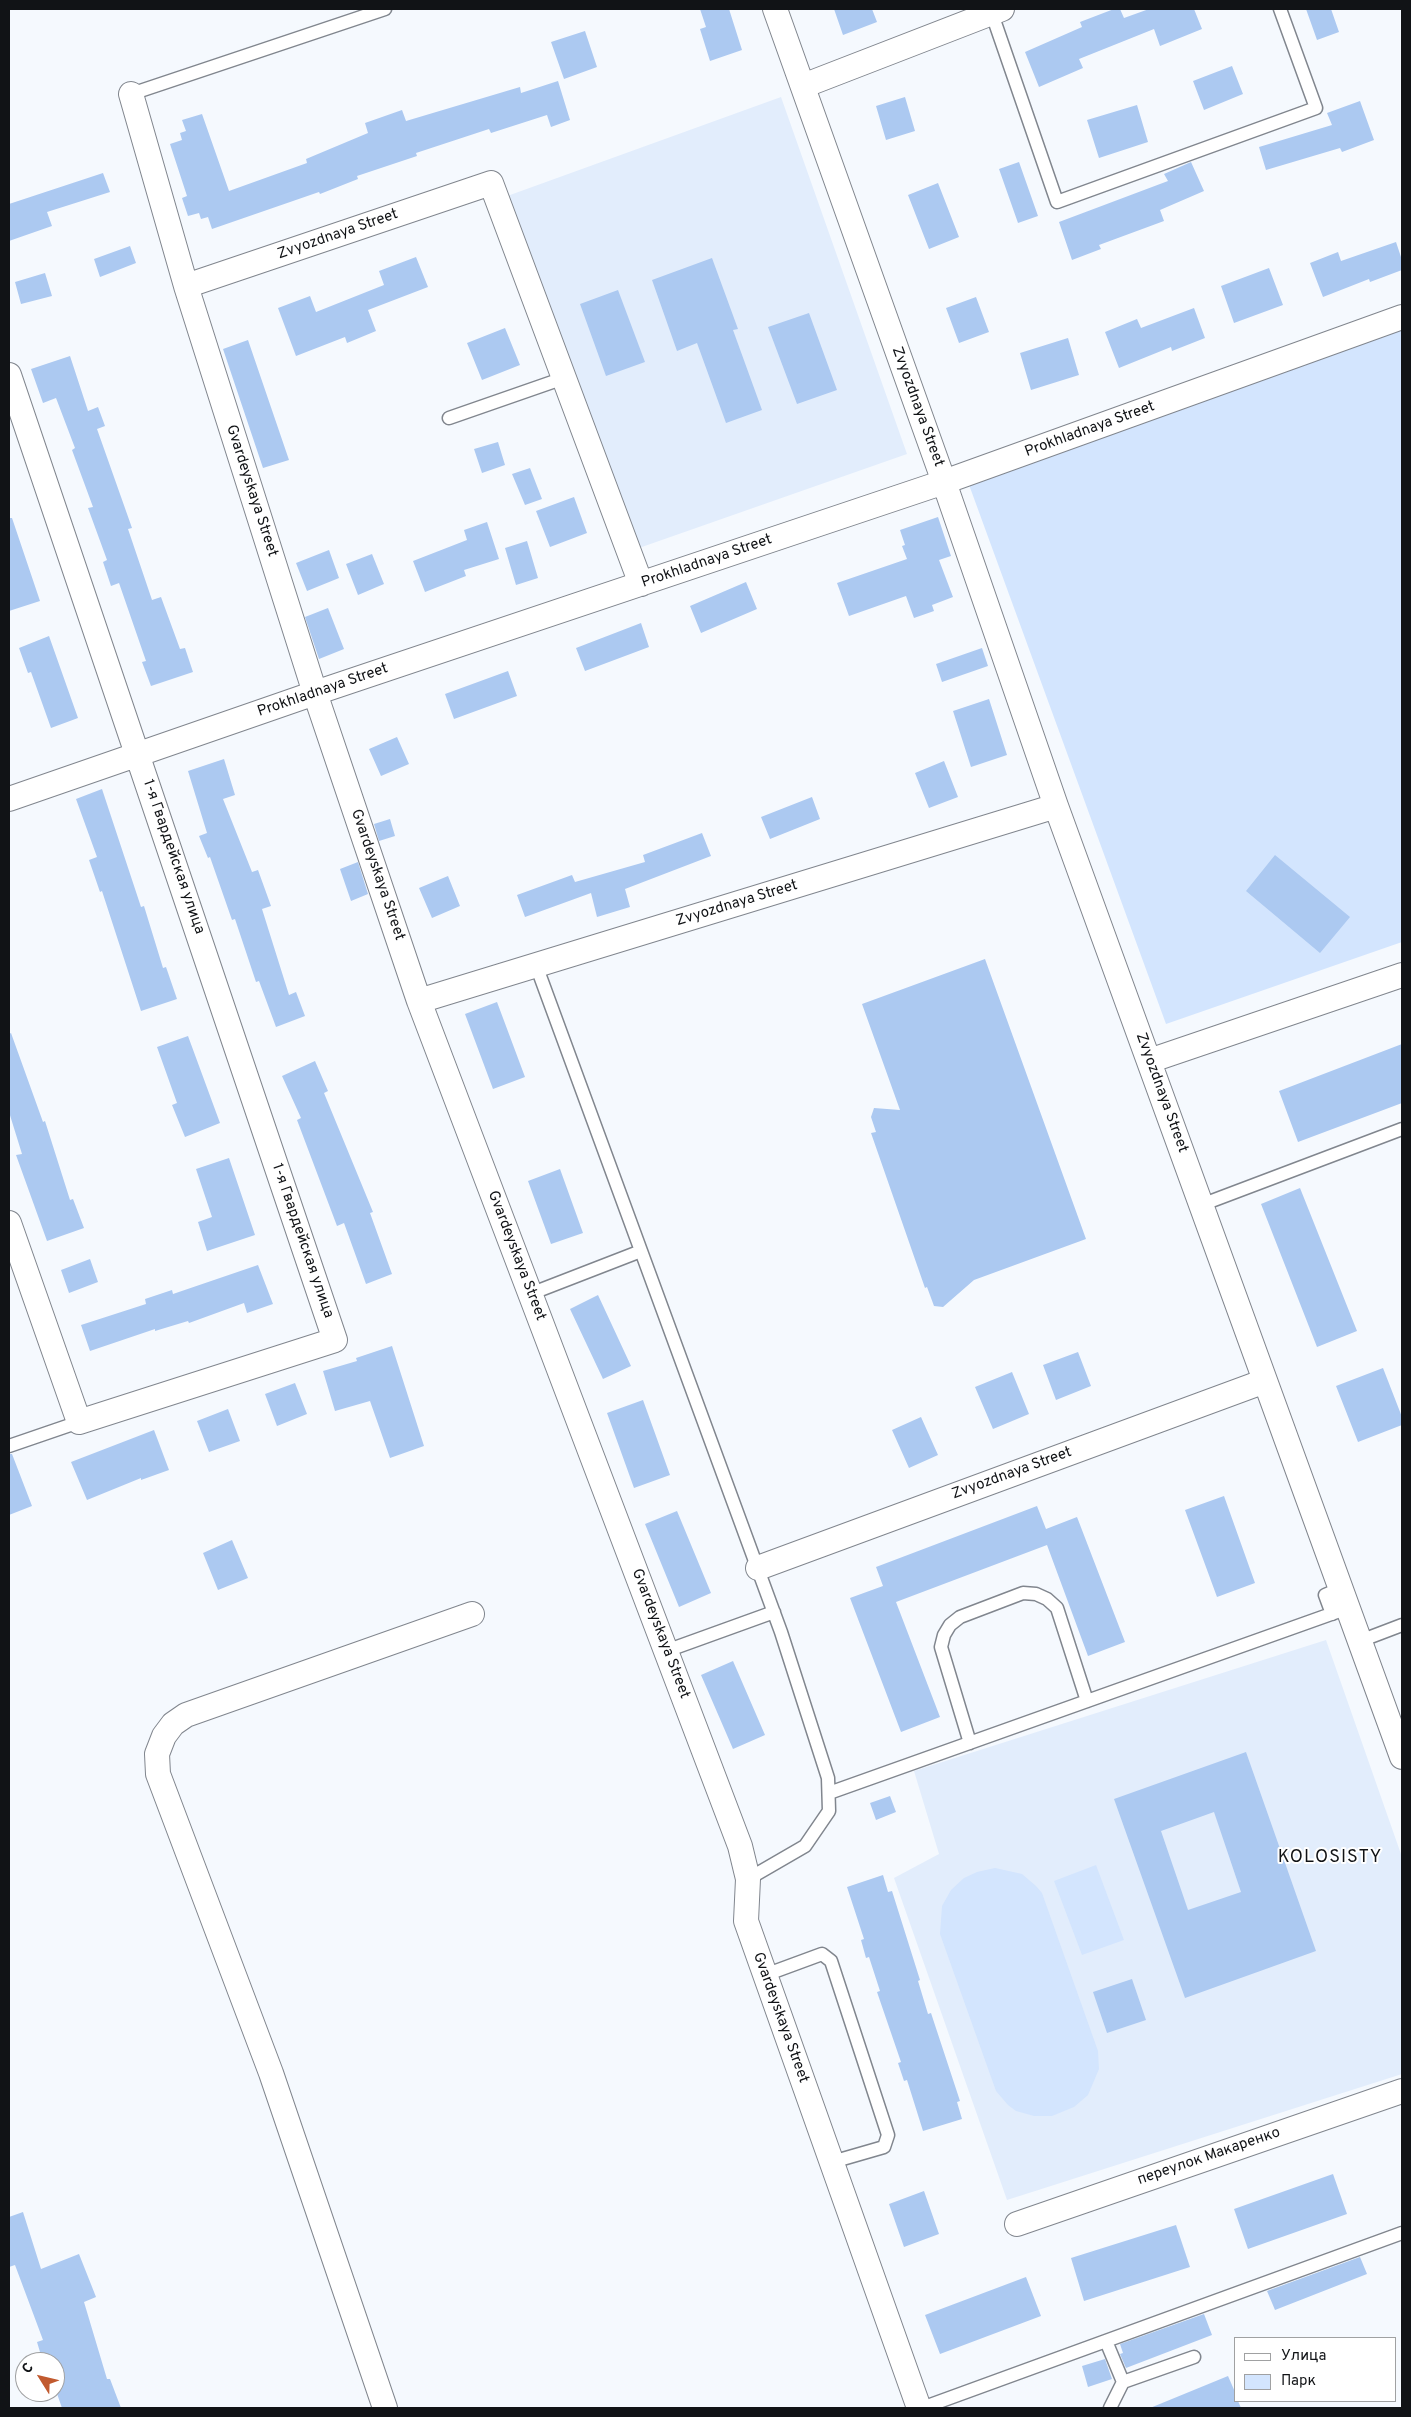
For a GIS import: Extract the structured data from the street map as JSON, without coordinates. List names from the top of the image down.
{
  "streets": {
    "street": [
      "Zvyozdnaya Street",
      "Prokhladnaya Street",
      "Gvardeyskaya Street",
      "1-я Гвардейская улица",
      "переулок Макаренко"
    ]
  },
  "crossings": [
    ["Zvyozdnaya Street", "Prokhladnaya Street"],
    ["Zvyozdnaya Street", "Gvardeyskaya Street"],
    ["Prokhladnaya Street", "Gvardeyskaya Street"],
    ["Prokhladnaya Street", "1-я Гвардейская улица"]
  ],
  "districts": ["KOLOSISTY"],
  "legend": ["Улица", "Парк"],
  "north": "top left"
}
